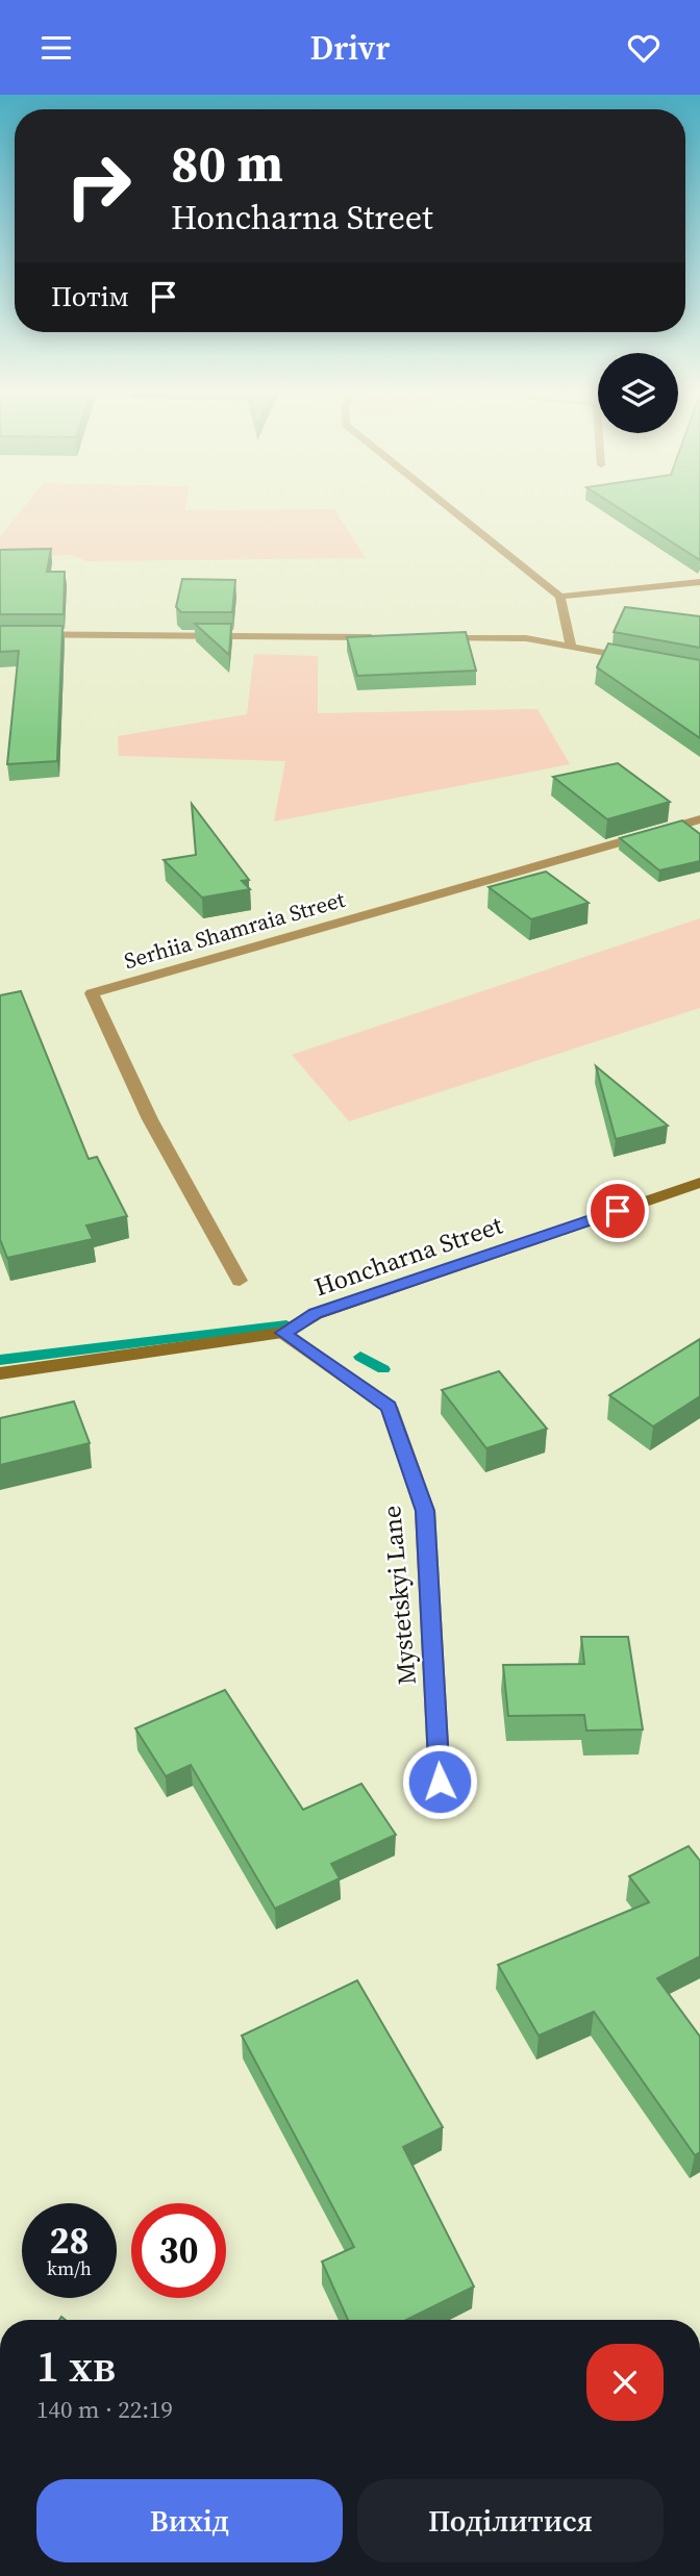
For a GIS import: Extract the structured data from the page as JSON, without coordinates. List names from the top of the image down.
{
  "streets": {
    "street": ["Serhiia Shamraia Street", "Honcharna Street", "Mystetskyi Lane"]
  },
  "crossings": [
    ["Honcharna Street", "Mystetskyi Lane"]
  ],
  "page": {
    "header": "Drivr",
    "turn": ["80 m", "Honcharna Street"],
    "then": "Потім",
    "speed": "28 km/h",
    "limit": "30",
    "heading": ["1 хв", "140 m · 22:19"],
    "buttons": ["Вихід", "Поділитися"]
  }
}
